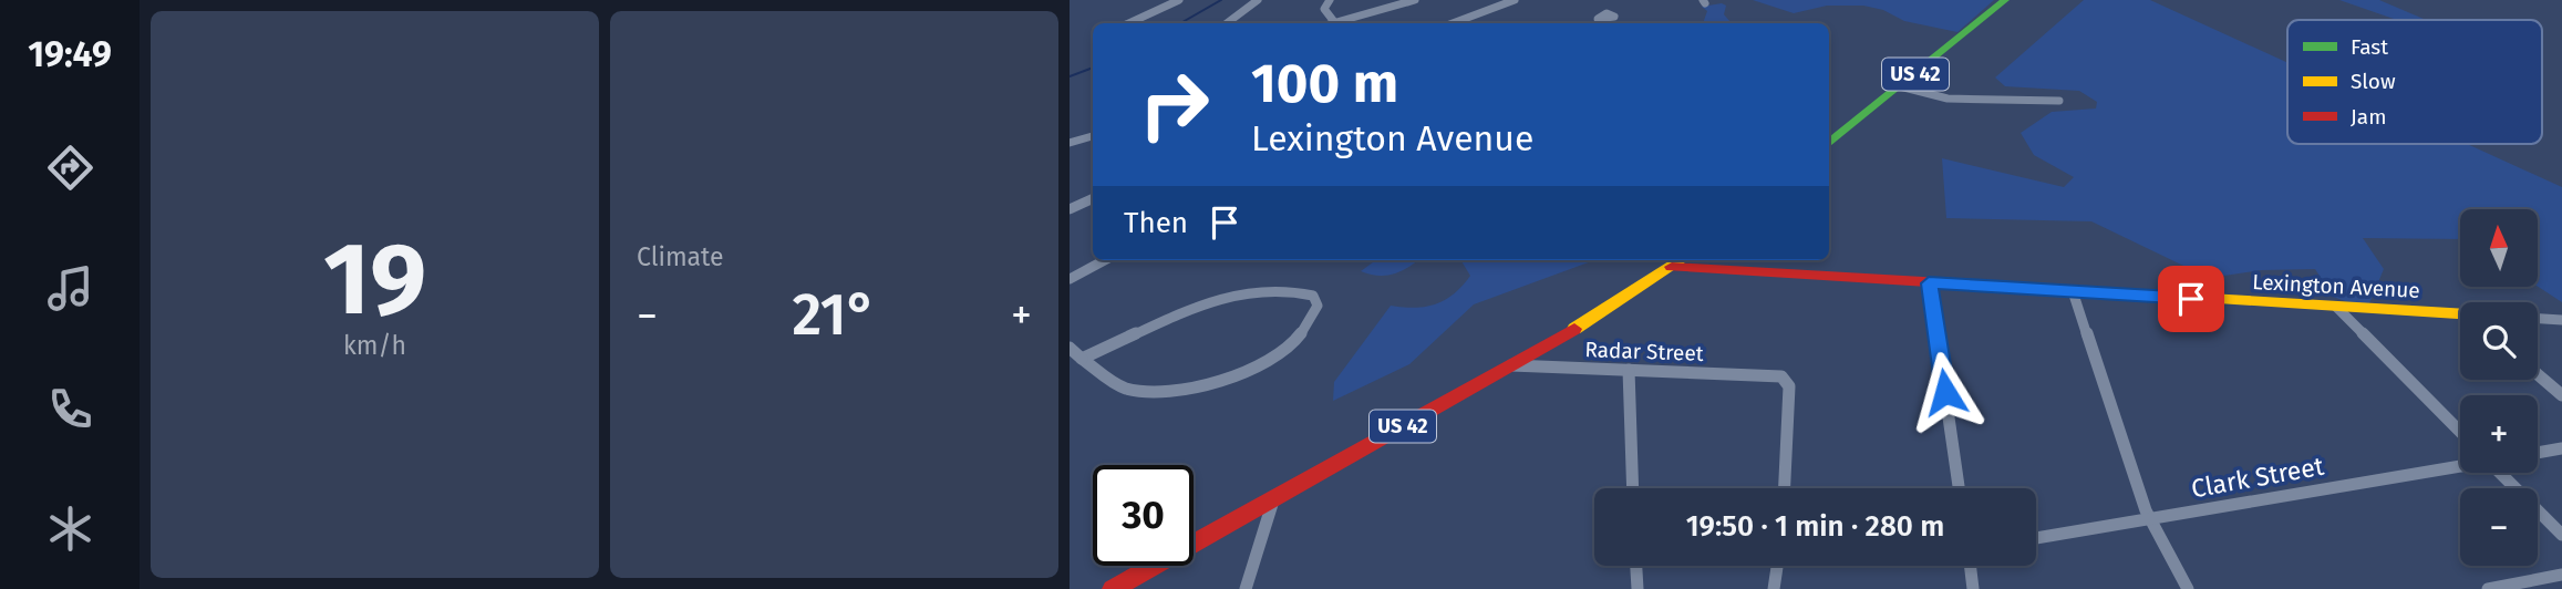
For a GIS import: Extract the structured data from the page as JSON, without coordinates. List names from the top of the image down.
{
  "streets": {
    "main road": ["US 42", "Lexington Avenue"],
    "street": ["Radar Street", "Clark Street"]
  },
  "crossings": [
    ["US 42", "Lexington Avenue"],
    ["US 42", "Radar Street"]
  ],
  "legend": ["Fast", "Slow", "Jam"],
  "north": "top",
  "page": {
    "tabs": "19:49",
    "tile": [
      ["19", "km/h"],
      "Climate"
    ],
    "turn": ["100 m", "Lexington Avenue"],
    "then": "Then",
    "map_buttons": ["+", "−"],
    "heat": ["−", "21°", "+"],
    "limit": "30",
    "trip": "19:50 · 1 min · 280 m"
  }
}
